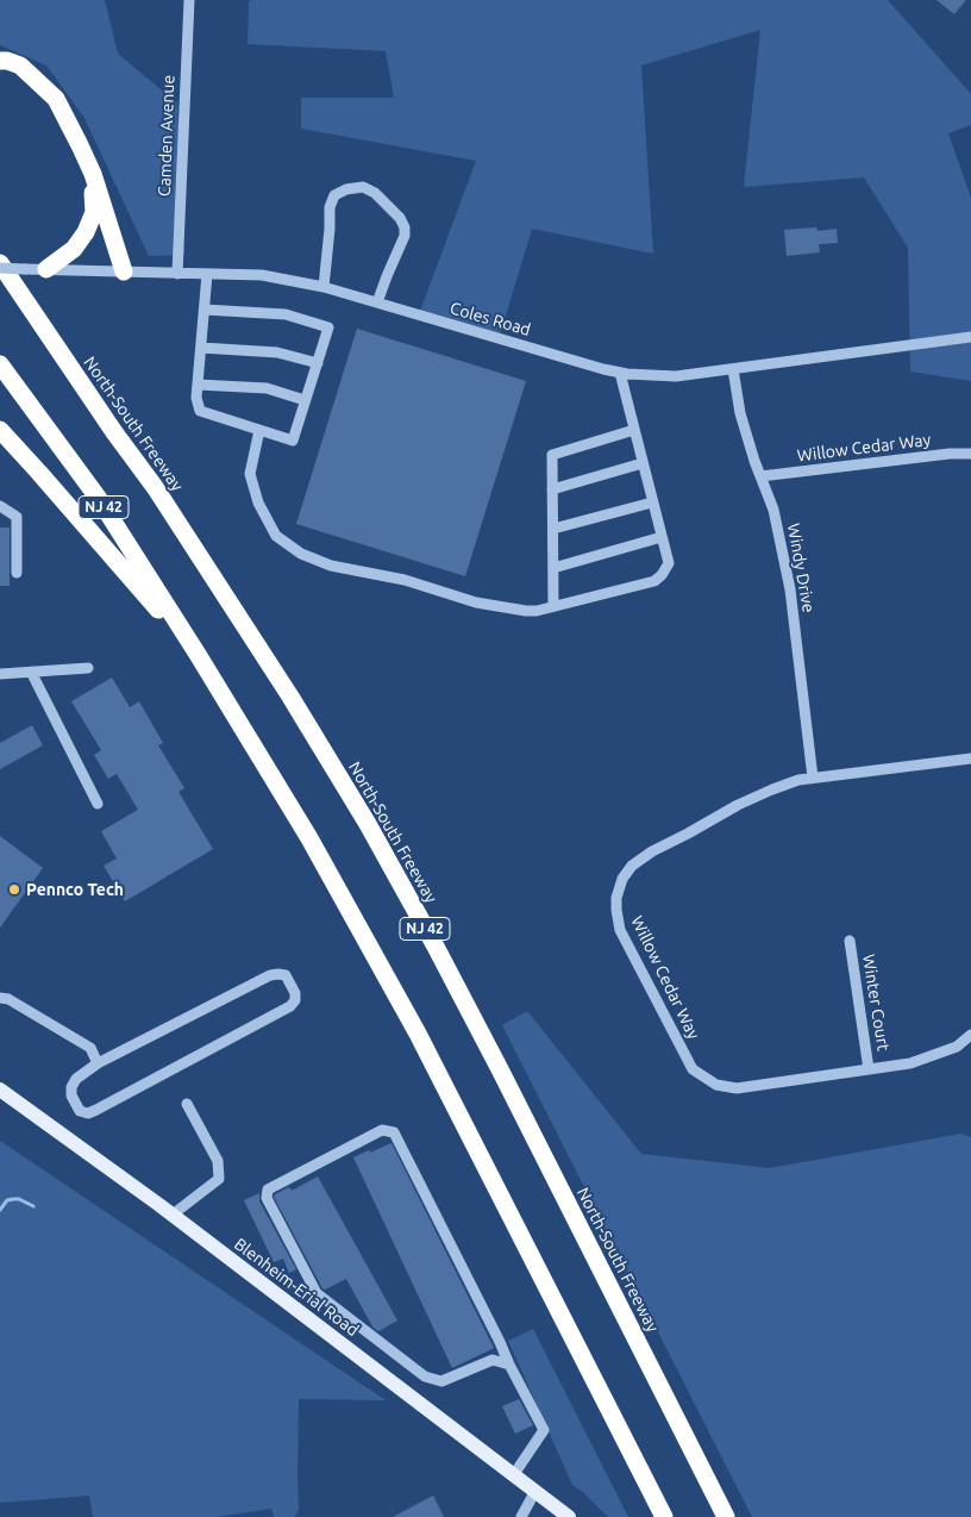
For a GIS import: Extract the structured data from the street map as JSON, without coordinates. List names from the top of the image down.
{
  "streets": {
    "highway": ["North-South Freeway", "NJ 42"],
    "main road": ["Blenheim-Erial Road"],
    "street": [
      "Camden Avenue",
      "Coles Road",
      "Willow Cedar Way",
      "Windy Drive",
      "Winter Court"
    ]
  },
  "crossings": [
    ["Camden Avenue", "Coles Road"],
    ["Coles Road", "North-South Freeway"],
    ["Coles Road", "Windy Drive"],
    ["Willow Cedar Way", "Windy Drive"],
    ["Willow Cedar Way", "Winter Court"]
  ],
  "places": ["Pennco Tech"]
}
